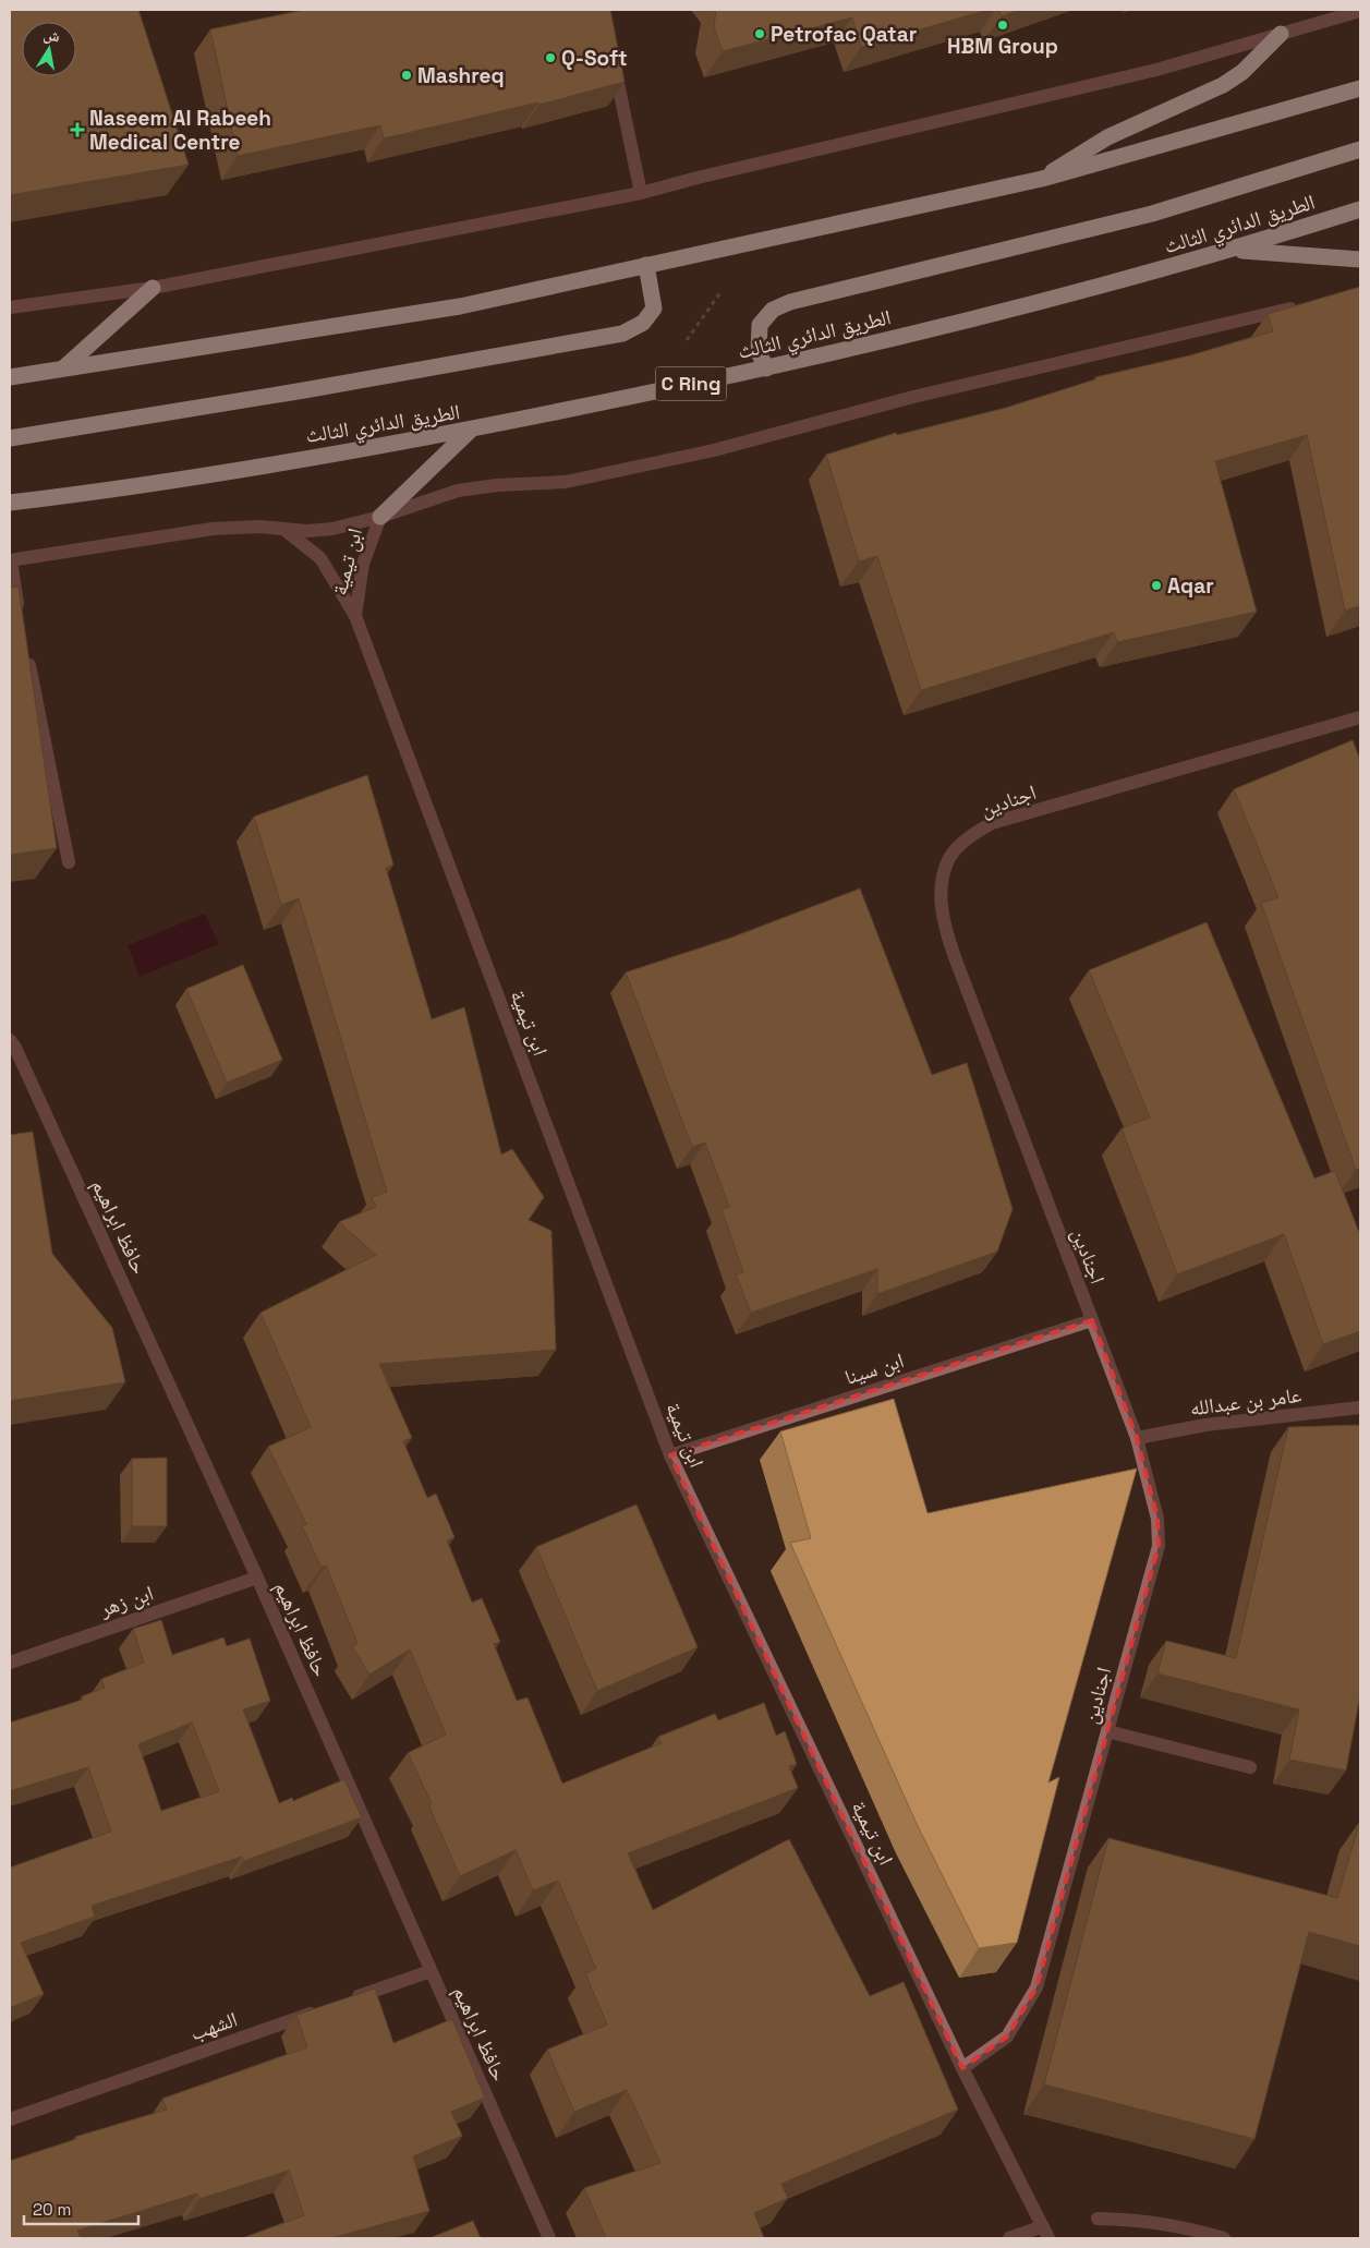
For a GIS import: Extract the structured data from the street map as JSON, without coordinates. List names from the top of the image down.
{
  "streets": {
    "highway": ["الطريق الدائري الثالث", "C Ring"],
    "street": [
      "ابن تيمية",
      "اجنادين",
      "حافظ ابراهيم",
      "ابن سينا",
      "عامر بن عبدالله",
      "ابن زهر",
      "الشهب"
    ]
  },
  "crossings": [
    ["ابن تيمية", "اجنادين"],
    ["ابن تيمية", "ابن سينا"],
    ["اجنادين", "ابن سينا"],
    ["اجنادين", "عامر بن عبدالله"],
    ["حافظ ابراهيم", "ابن زهر"]
  ],
  "places": {
    "other": [
      "HBM Group",
      "Petrofac Qatar",
      "Q-Soft",
      "Mashreq",
      "Aqar"
    ],
    "health": ["Naseem Al Rabeeh Medical Centre"]
  },
  "scale_bar": "20 m",
  "north": "top"
}
